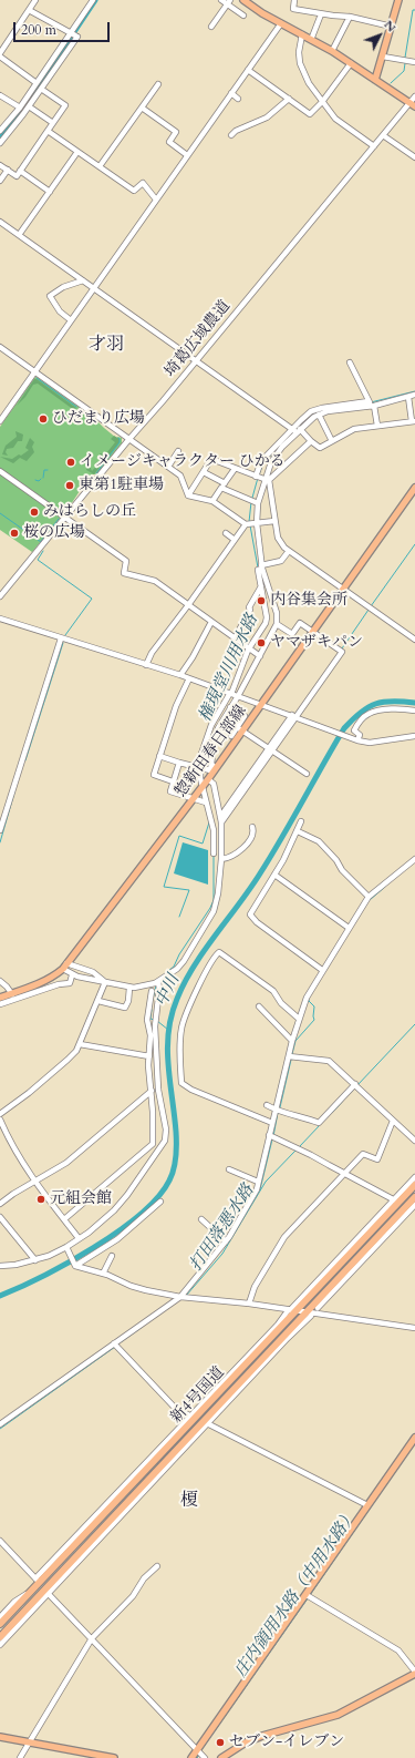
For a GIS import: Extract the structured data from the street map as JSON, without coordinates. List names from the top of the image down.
{
  "streets": {
    "highway": ["新4号国道"],
    "main road": ["惣新田春日部線"],
    "street": ["埼葛広域農道"]
  },
  "districts": ["才羽", "榎"],
  "water": [
    "権現堂川用水路",
    "中川",
    "打田落悪水路",
    "庄内領用水路（中用水路）"
  ],
  "places": [
    "ひだまり広場",
    "イメージキャラクター ひかる",
    "東第1駐車場",
    "みはらしの丘",
    "桜の広場",
    "内谷集会所",
    "ヤマザキパン",
    "元組会館",
    "セブン-イレブン"
  ],
  "scale_bar": "200 m",
  "north": "top right"
}
